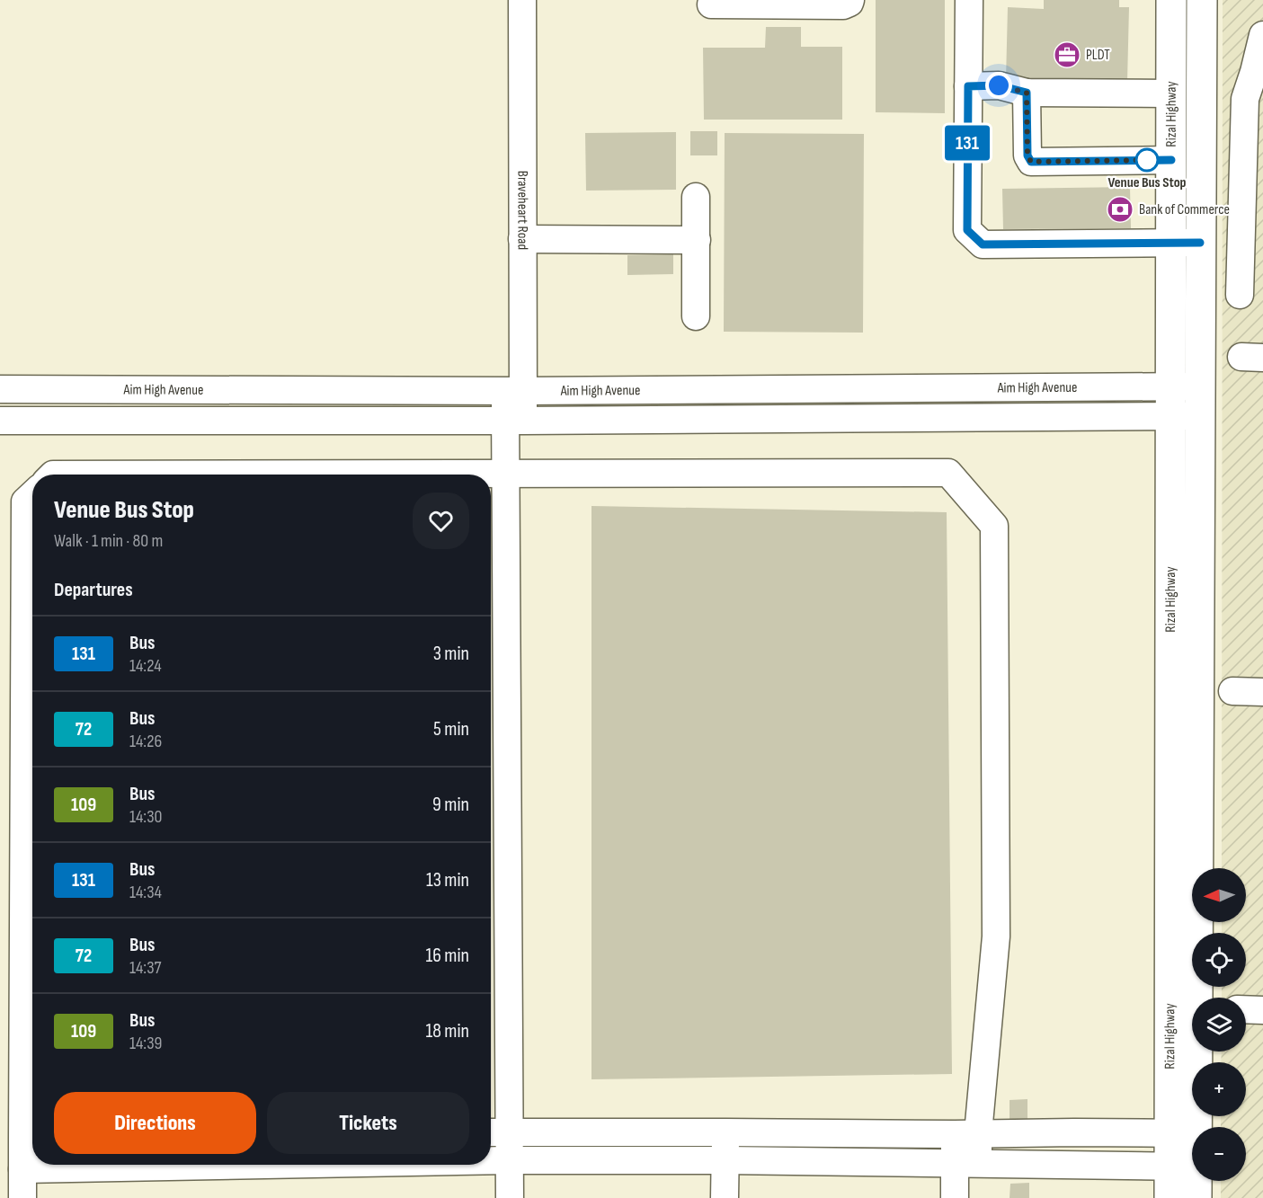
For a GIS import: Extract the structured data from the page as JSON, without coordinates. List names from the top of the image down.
{
  "streets": {
    "main road": ["Rizal Highway"],
    "street": ["Braveheart Road", "Aim High Avenue"]
  },
  "crossings": [
    ["Rizal Highway", "Aim High Avenue"],
    ["Braveheart Road", "Aim High Avenue"]
  ],
  "places": {
    "office": ["PLDT"],
    "other": ["Venue Bus Stop"],
    "bank": ["Bank of Commerce"]
  },
  "lines": ["bus line 131"],
  "north": "left",
  "page": {
    "on_map": "131",
    "heading": [
      ["Venue Bus Stop", "Walk · 1 min · 80 m"],
      "Departures"
    ],
    "list": [
      {
        "mark": "131",
        "name": "Bus",
        "note": "14:24",
        "value": "3 min"
      },
      {
        "mark": "72",
        "name": "Bus",
        "note": "14:26",
        "value": "5 min"
      },
      {
        "mark": "109",
        "name": "Bus",
        "note": "14:30",
        "value": "9 min"
      },
      {
        "mark": "131",
        "name": "Bus",
        "note": "14:34",
        "value": "13 min"
      },
      {
        "mark": "72",
        "name": "Bus",
        "note": "14:37",
        "value": "16 min"
      },
      {
        "mark": "109",
        "name": "Bus",
        "note": "14:39",
        "value": "18 min"
      }
    ],
    "map_buttons": ["+", "−"],
    "buttons": ["Directions", "Tickets"]
  }
}
